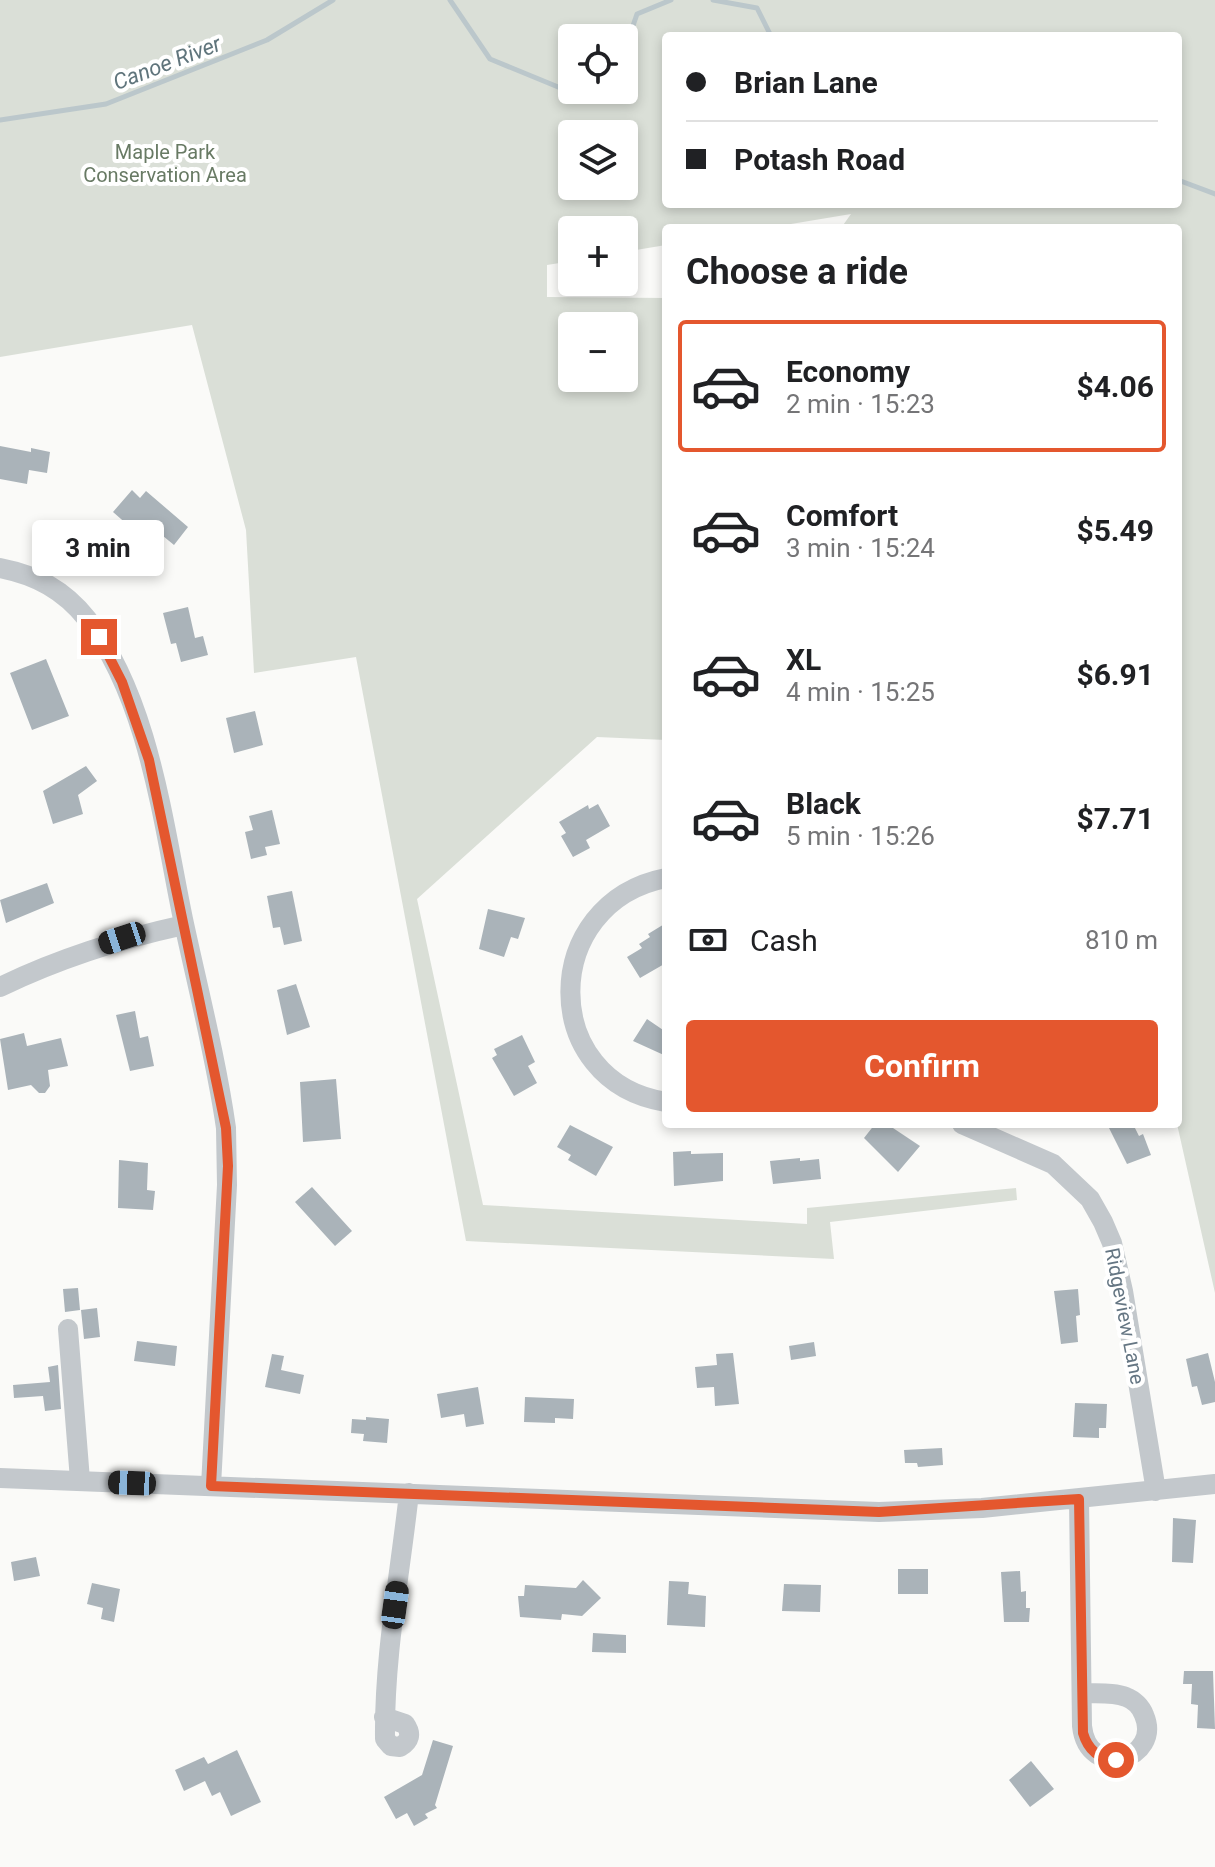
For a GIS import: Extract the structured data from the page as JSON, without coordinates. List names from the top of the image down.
{
  "streets": {
    "street": ["Ridgeview Lane"]
  },
  "water": ["Canoe River"],
  "parks": ["Maple Park Conservation Area"],
  "page": {
    "map_buttons": ["+", "−"],
    "banner": ["Brian Lane", "Potash Road"],
    "heading": "Choose a ride",
    "list": [
      {
        "name": "Economy",
        "note": "2 min · 15:23",
        "value": "$4.06"
      },
      {
        "name": "Comfort",
        "note": "3 min · 15:24",
        "value": "$5.49"
      },
      {
        "name": "XL",
        "note": "4 min · 15:25",
        "value": "$6.91"
      },
      {
        "name": "Black",
        "note": "5 min · 15:26",
        "value": "$7.71"
      }
    ],
    "bubble": "3 min",
    "pay": ["Cash", "810 m"],
    "buttons": "Confirm"
  }
}
